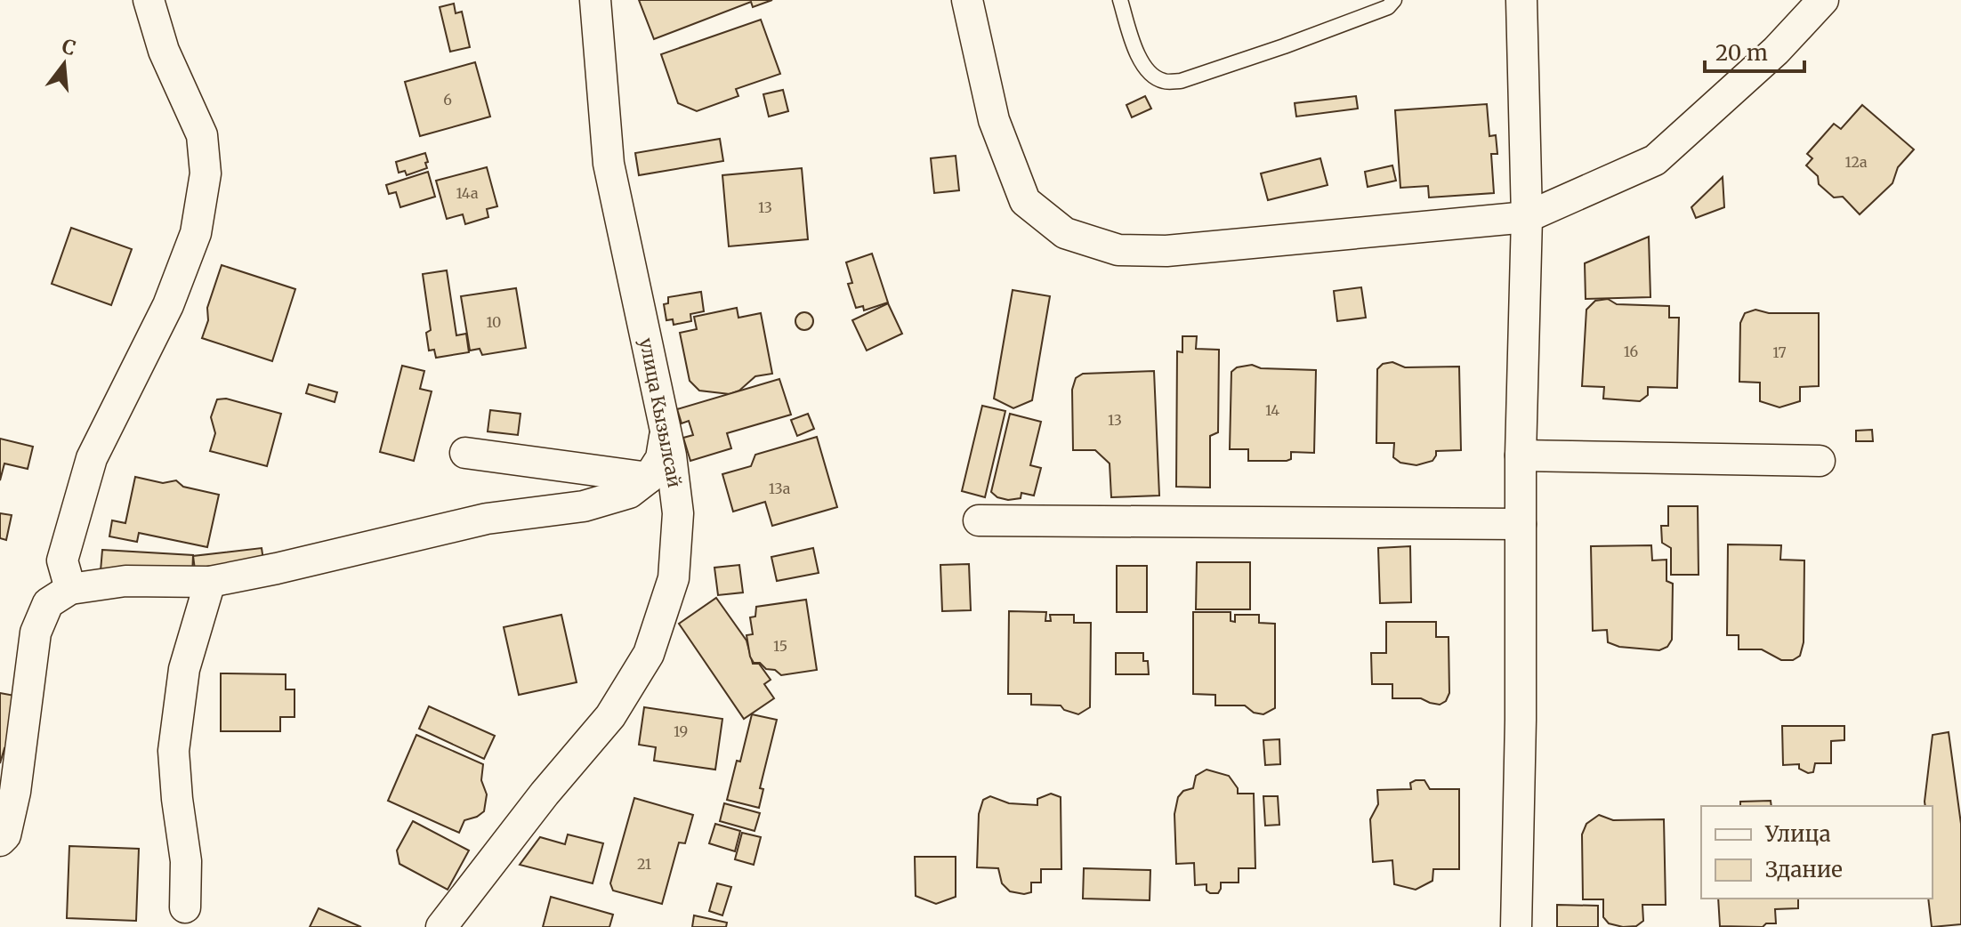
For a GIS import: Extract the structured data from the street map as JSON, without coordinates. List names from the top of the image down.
{
  "streets": {
    "street": ["улица Кызылсай"]
  },
  "house_numbers": [
    "6",
    "12а",
    "14а",
    "13",
    "10",
    "16",
    "17",
    "14",
    "13",
    "13а",
    "15",
    "19",
    "21"
  ],
  "legend": ["Улица", "Здание"],
  "scale_bar": "20 m",
  "north": "top"
}
